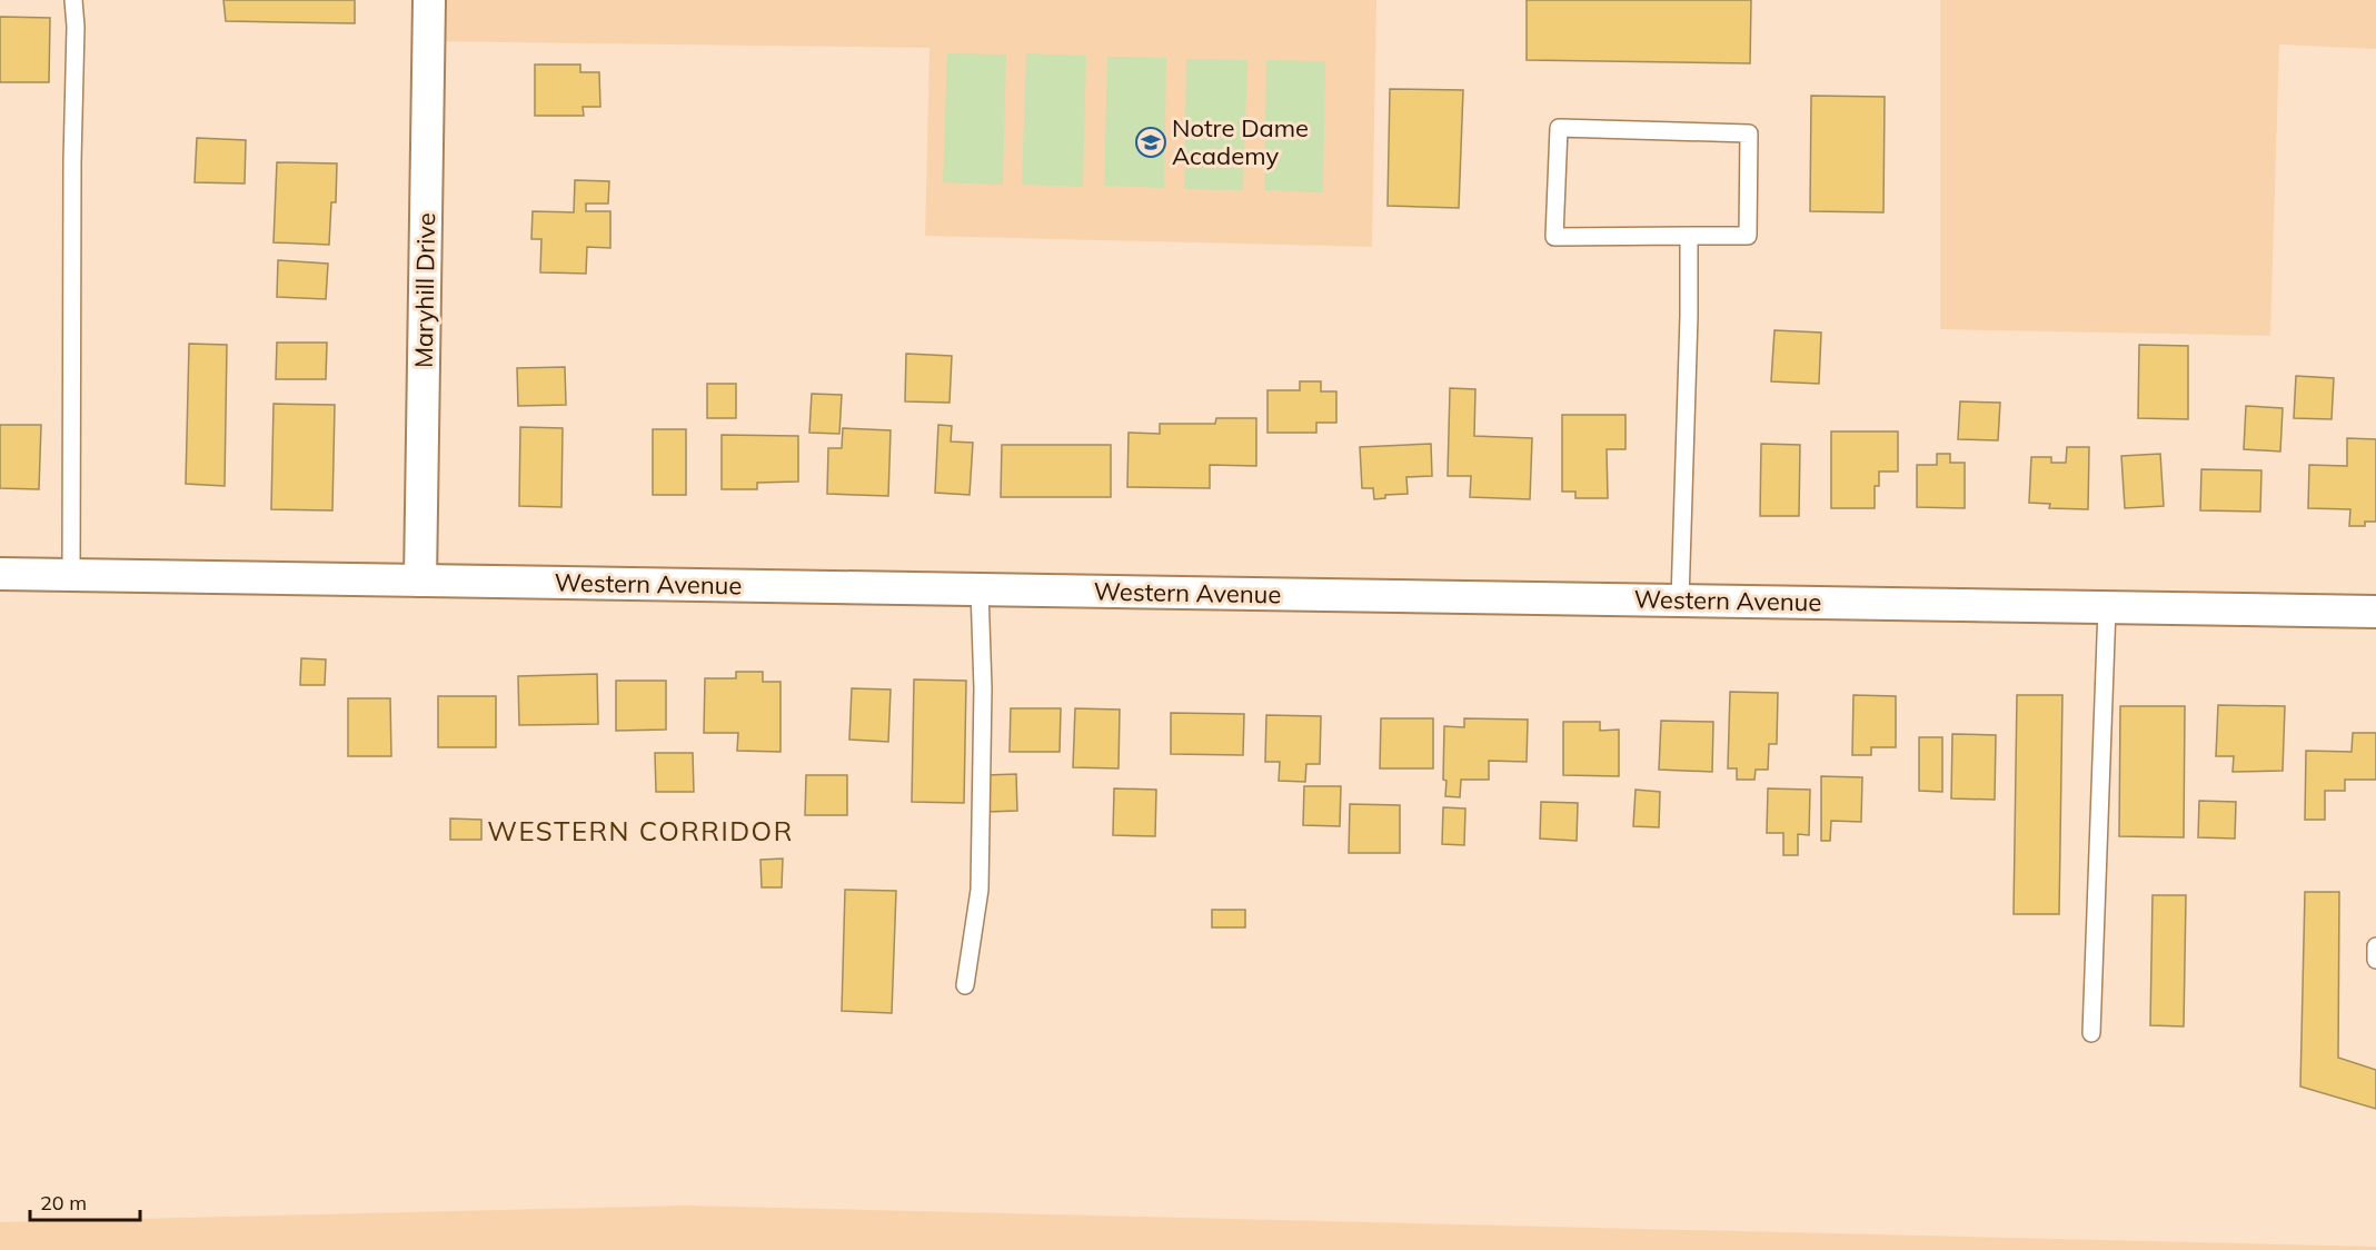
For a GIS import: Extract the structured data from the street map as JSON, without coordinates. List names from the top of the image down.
{
  "streets": {
    "street": ["Maryhill Drive", "Western Avenue"]
  },
  "crossings": [
    ["Maryhill Drive", "Western Avenue"]
  ],
  "districts": ["WESTERN CORRIDOR"],
  "places": {
    "school or university": ["Notre Dame Academy"]
  },
  "scale_bar": "20 m"
}
